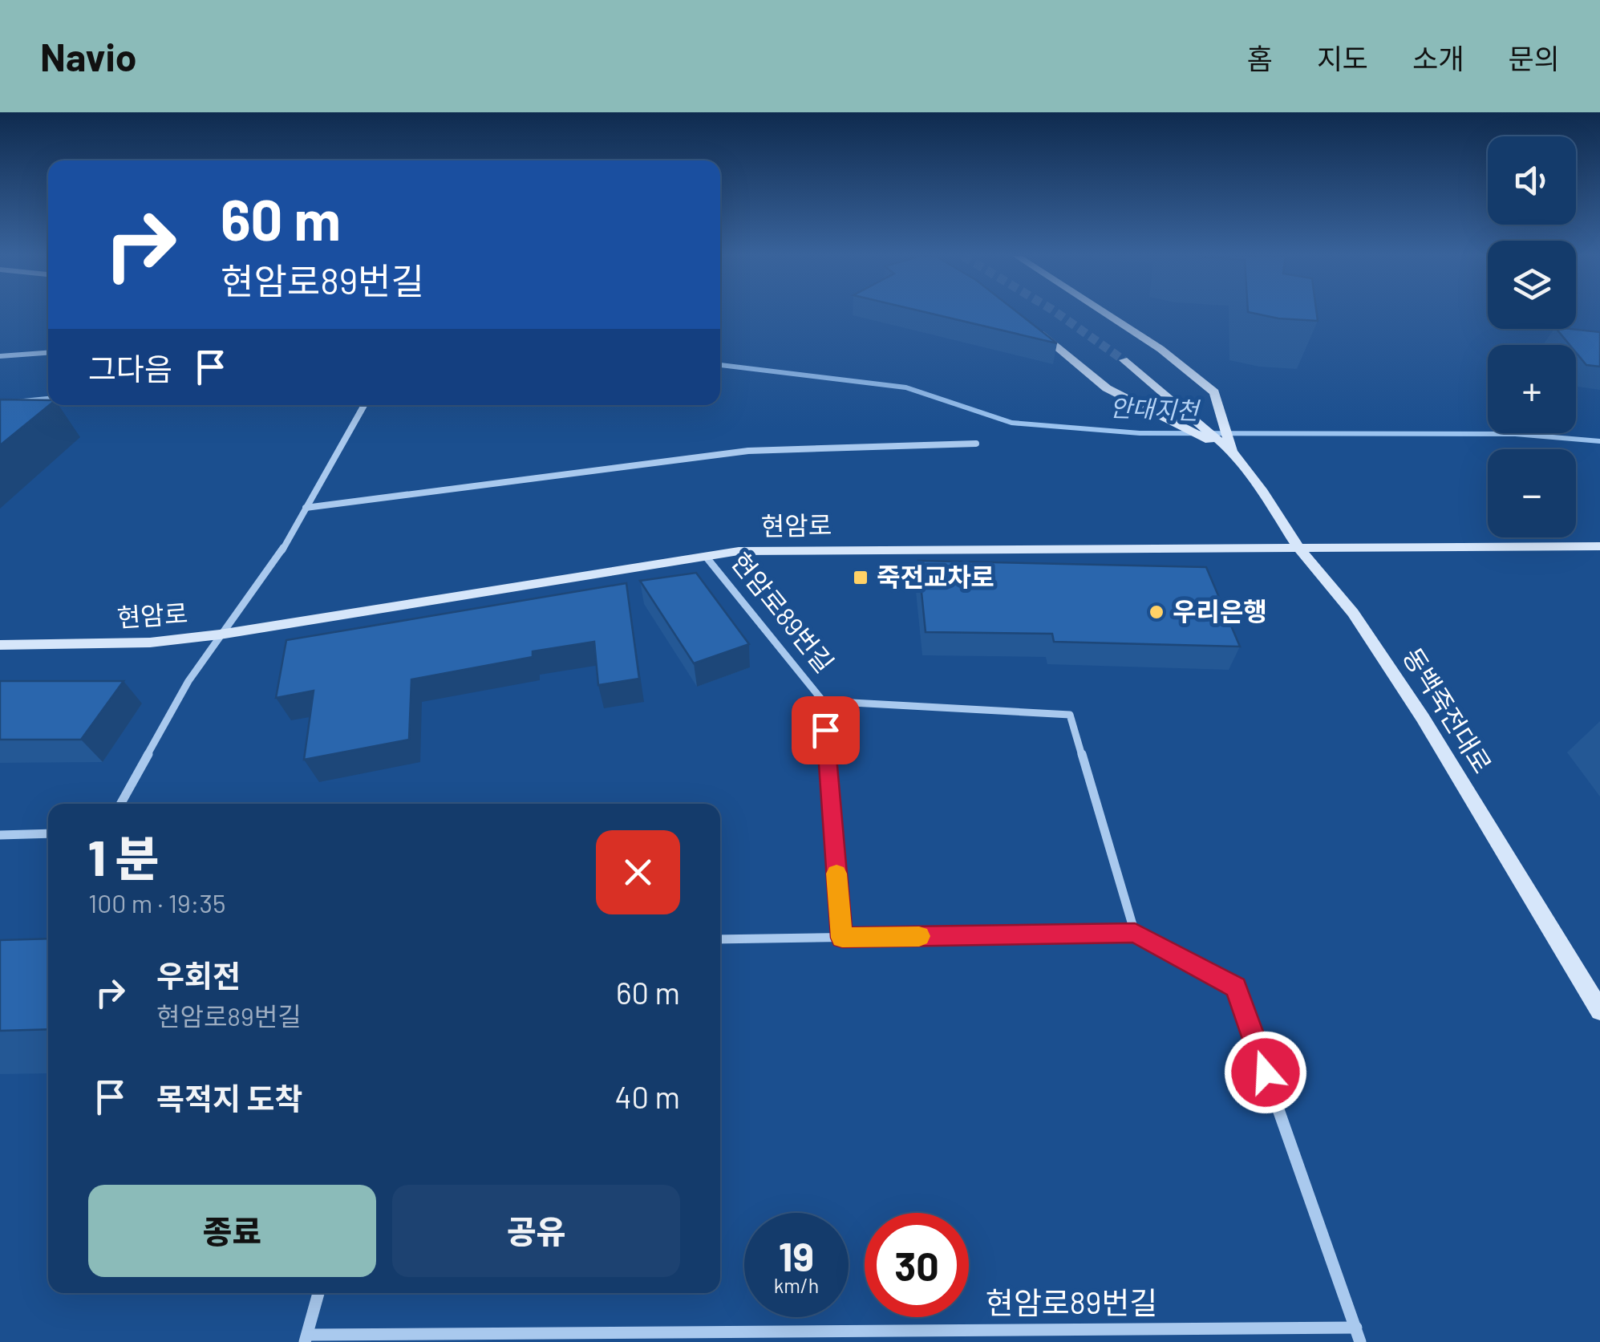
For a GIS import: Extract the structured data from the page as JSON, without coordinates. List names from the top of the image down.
{
  "streets": {
    "main road": ["현암로", "동백죽전대로"],
    "street": ["현암로89번길"]
  },
  "crossings": [
    ["현암로", "현암로89번길"],
    ["현암로", "동백죽전대로"]
  ],
  "water": ["안대지천"],
  "places": {
    "transit": ["죽전교차로"],
    "other": ["우리은행"]
  },
  "page": {
    "header": "Navio",
    "nav": [
      "홈",
      "지도",
      "소개",
      "문의"
    ],
    "map_buttons": ["+", "−"],
    "turn": ["60 m", "현암로89번길"],
    "then": "그다음",
    "heading": ["1 분", "100 m · 19:35"],
    "list": [
      {
        "name": "우회전",
        "note": "현암로89번길",
        "value": "60 m"
      },
      {
        "name": "목적지 도착",
        "value": "40 m"
      }
    ],
    "buttons": ["종료", "공유"],
    "speed": "19 km/h",
    "limit": "30"
  }
}
